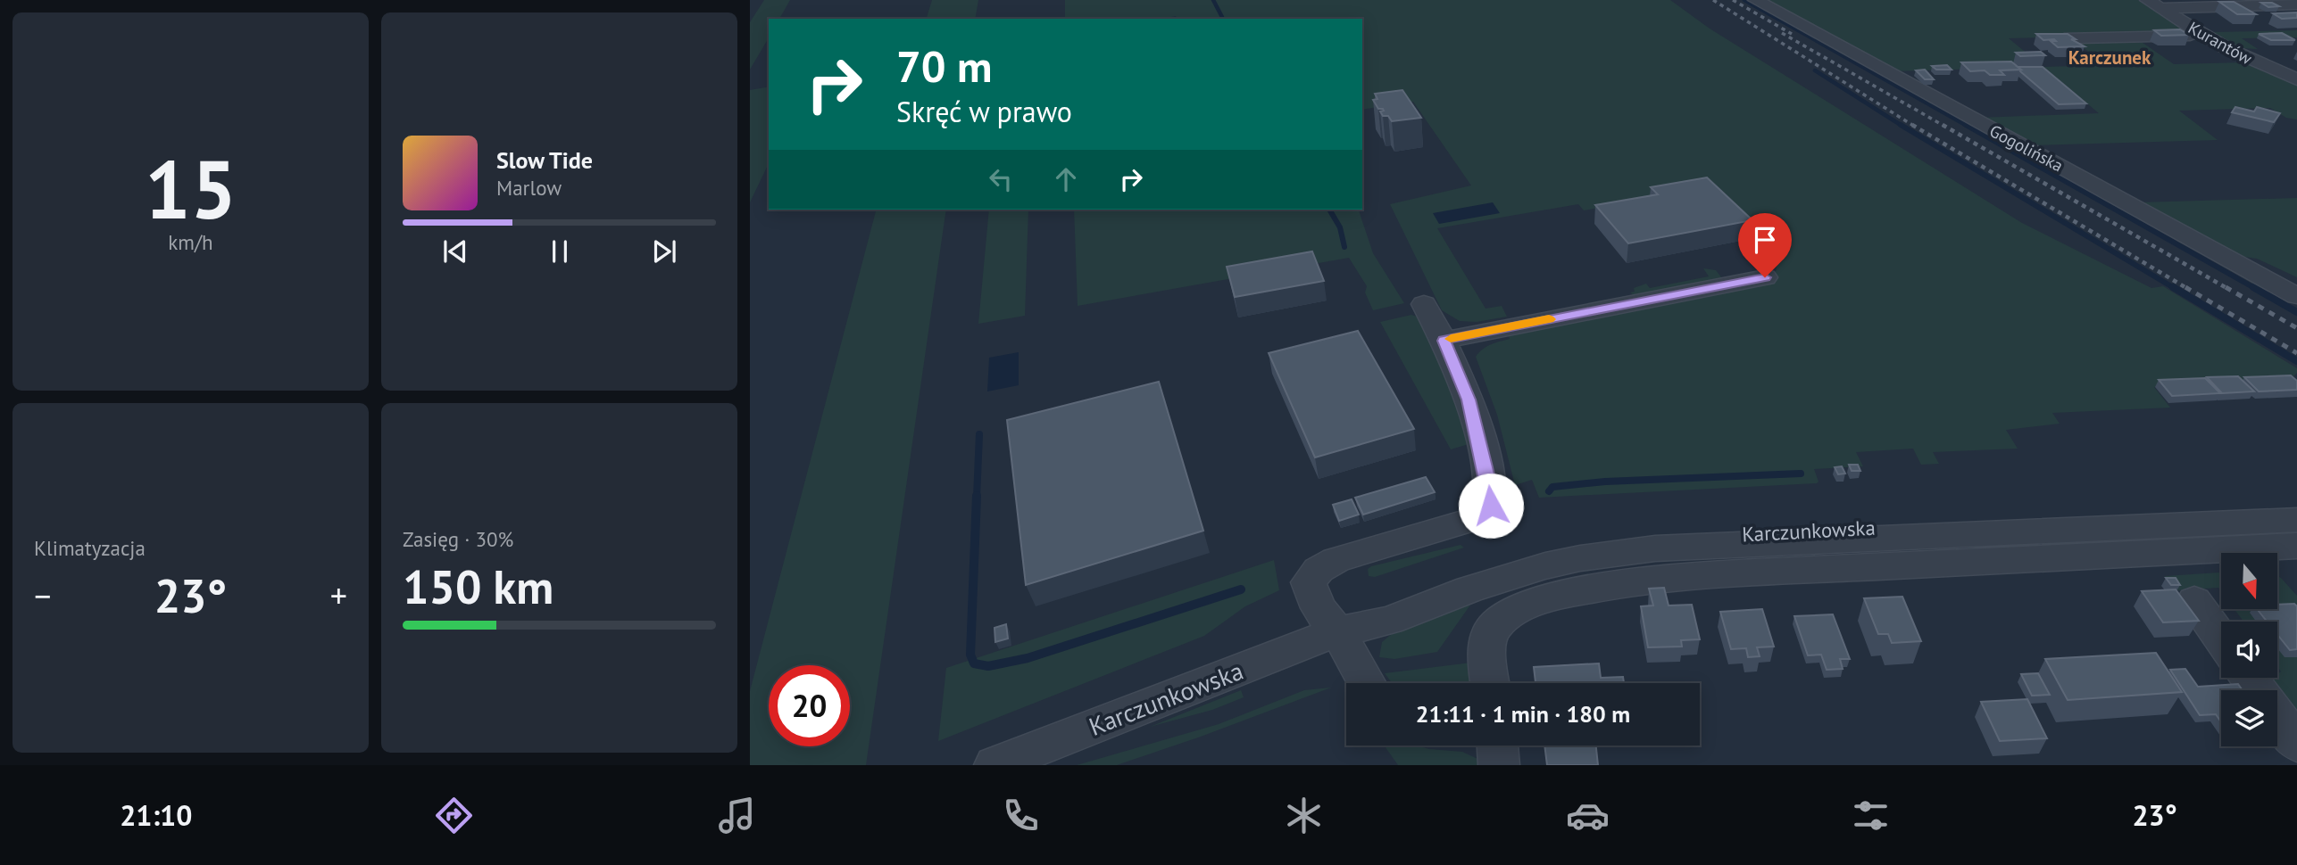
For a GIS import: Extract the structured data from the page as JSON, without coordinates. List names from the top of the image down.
{
  "streets": {
    "street": ["Kurantów", "Gogolińska", "Karczunkowska"]
  },
  "districts": ["Karczunek"],
  "north": "bottom",
  "page": {
    "tile": [
      ["15", "km/h"],
      "Klimatyzacja",
      ["Zasięg · 30%", "150 km"]
    ],
    "turn": ["70 m", "Skręć w prawo"],
    "song": ["Slow Tide", "Marlow"],
    "heat": ["−", "23°", "+"],
    "limit": "20",
    "trip": "21:11 · 1 min · 180 m",
    "tabs": ["21:10", "23°"]
  }
}
